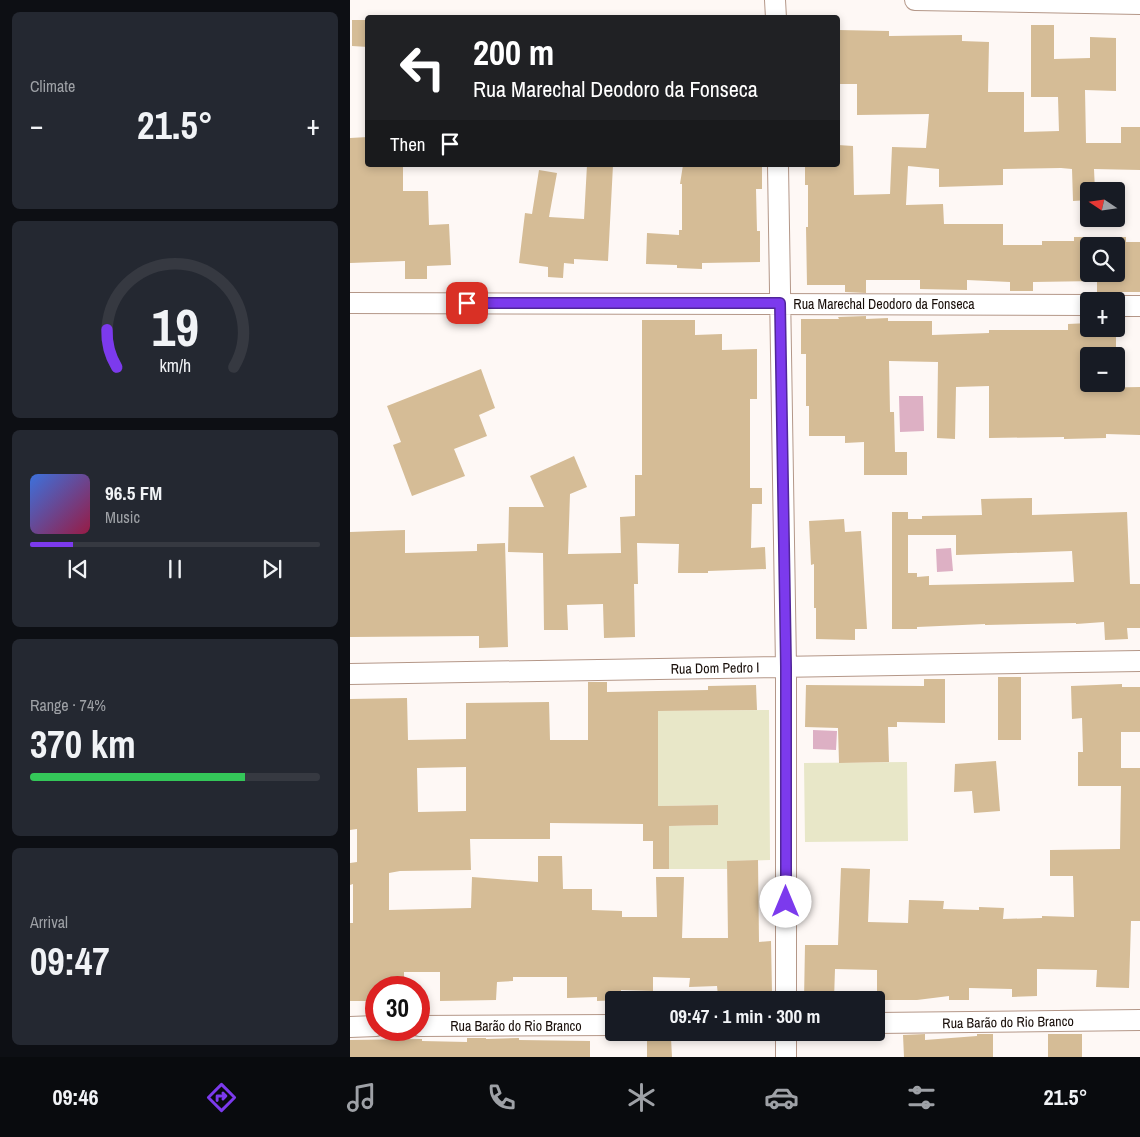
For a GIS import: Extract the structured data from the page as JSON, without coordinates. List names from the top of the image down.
{
  "streets": {
    "street": ["Rua Marechal Deodoro da Fonseca", "Rua Dom Pedro I", "Rua Barão do Rio Branco"]
  },
  "north": "left",
  "page": {
    "tile": [
      "Climate",
      ["Range · 74%", "370 km"],
      ["Arrival", "09:47"]
    ],
    "turn": ["200 m", "Rua Marechal Deodoro da Fonseca"],
    "heat": ["−", "21.5°", "+"],
    "then": "Then",
    "map_buttons": ["+", "−"],
    "song": ["96.5 FM", "Music"],
    "limit": "30",
    "trip": "09:47 · 1 min · 300 m",
    "tabs": ["09:46", "21.5°"],
    "gauge": ["19", "km/h"]
  }
}
